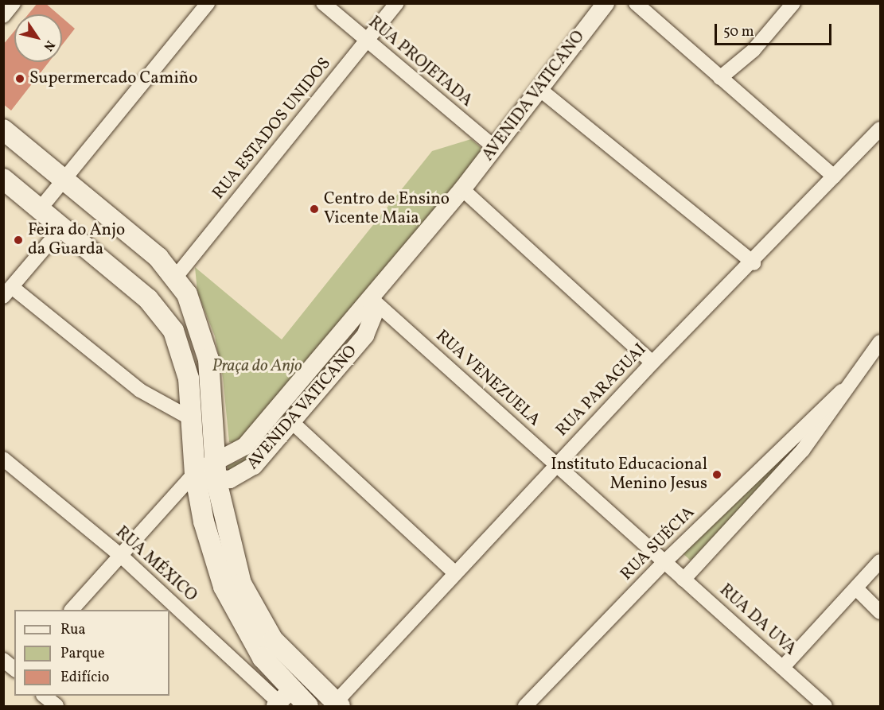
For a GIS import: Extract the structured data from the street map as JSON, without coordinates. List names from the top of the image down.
{
  "streets": {
    "street": [
      "RUA PROJETADA",
      "AVENIDA VATICANO",
      "RUA ESTADOS UNIDOS",
      "RUA VENEZUELA",
      "RUA PARAGUAI",
      "RUA SUÉCIA",
      "RUA MÉXICO",
      "RUA DA UVA"
    ]
  },
  "crossings": [
    ["RUA PROJETADA", "AVENIDA VATICANO"],
    ["RUA PROJETADA", "RUA ESTADOS UNIDOS"],
    ["AVENIDA VATICANO", "RUA VENEZUELA"],
    ["RUA VENEZUELA", "RUA PARAGUAI"],
    ["RUA VENEZUELA", "RUA SUÉCIA"],
    ["RUA VENEZUELA", "RUA DA UVA"],
    ["RUA SUÉCIA", "RUA DA UVA"]
  ],
  "parks": ["Praça do Anjo"],
  "places": [
    "Supermercado Camiño",
    "Centro de Ensino Vicente Maia",
    "Feira do Anjo da Guarda",
    "Instituto Educacional Menino Jesus"
  ],
  "legend": ["Rua", "Parque", "Edifício"],
  "scale_bar": "50 m",
  "north": "bottom right"
}
